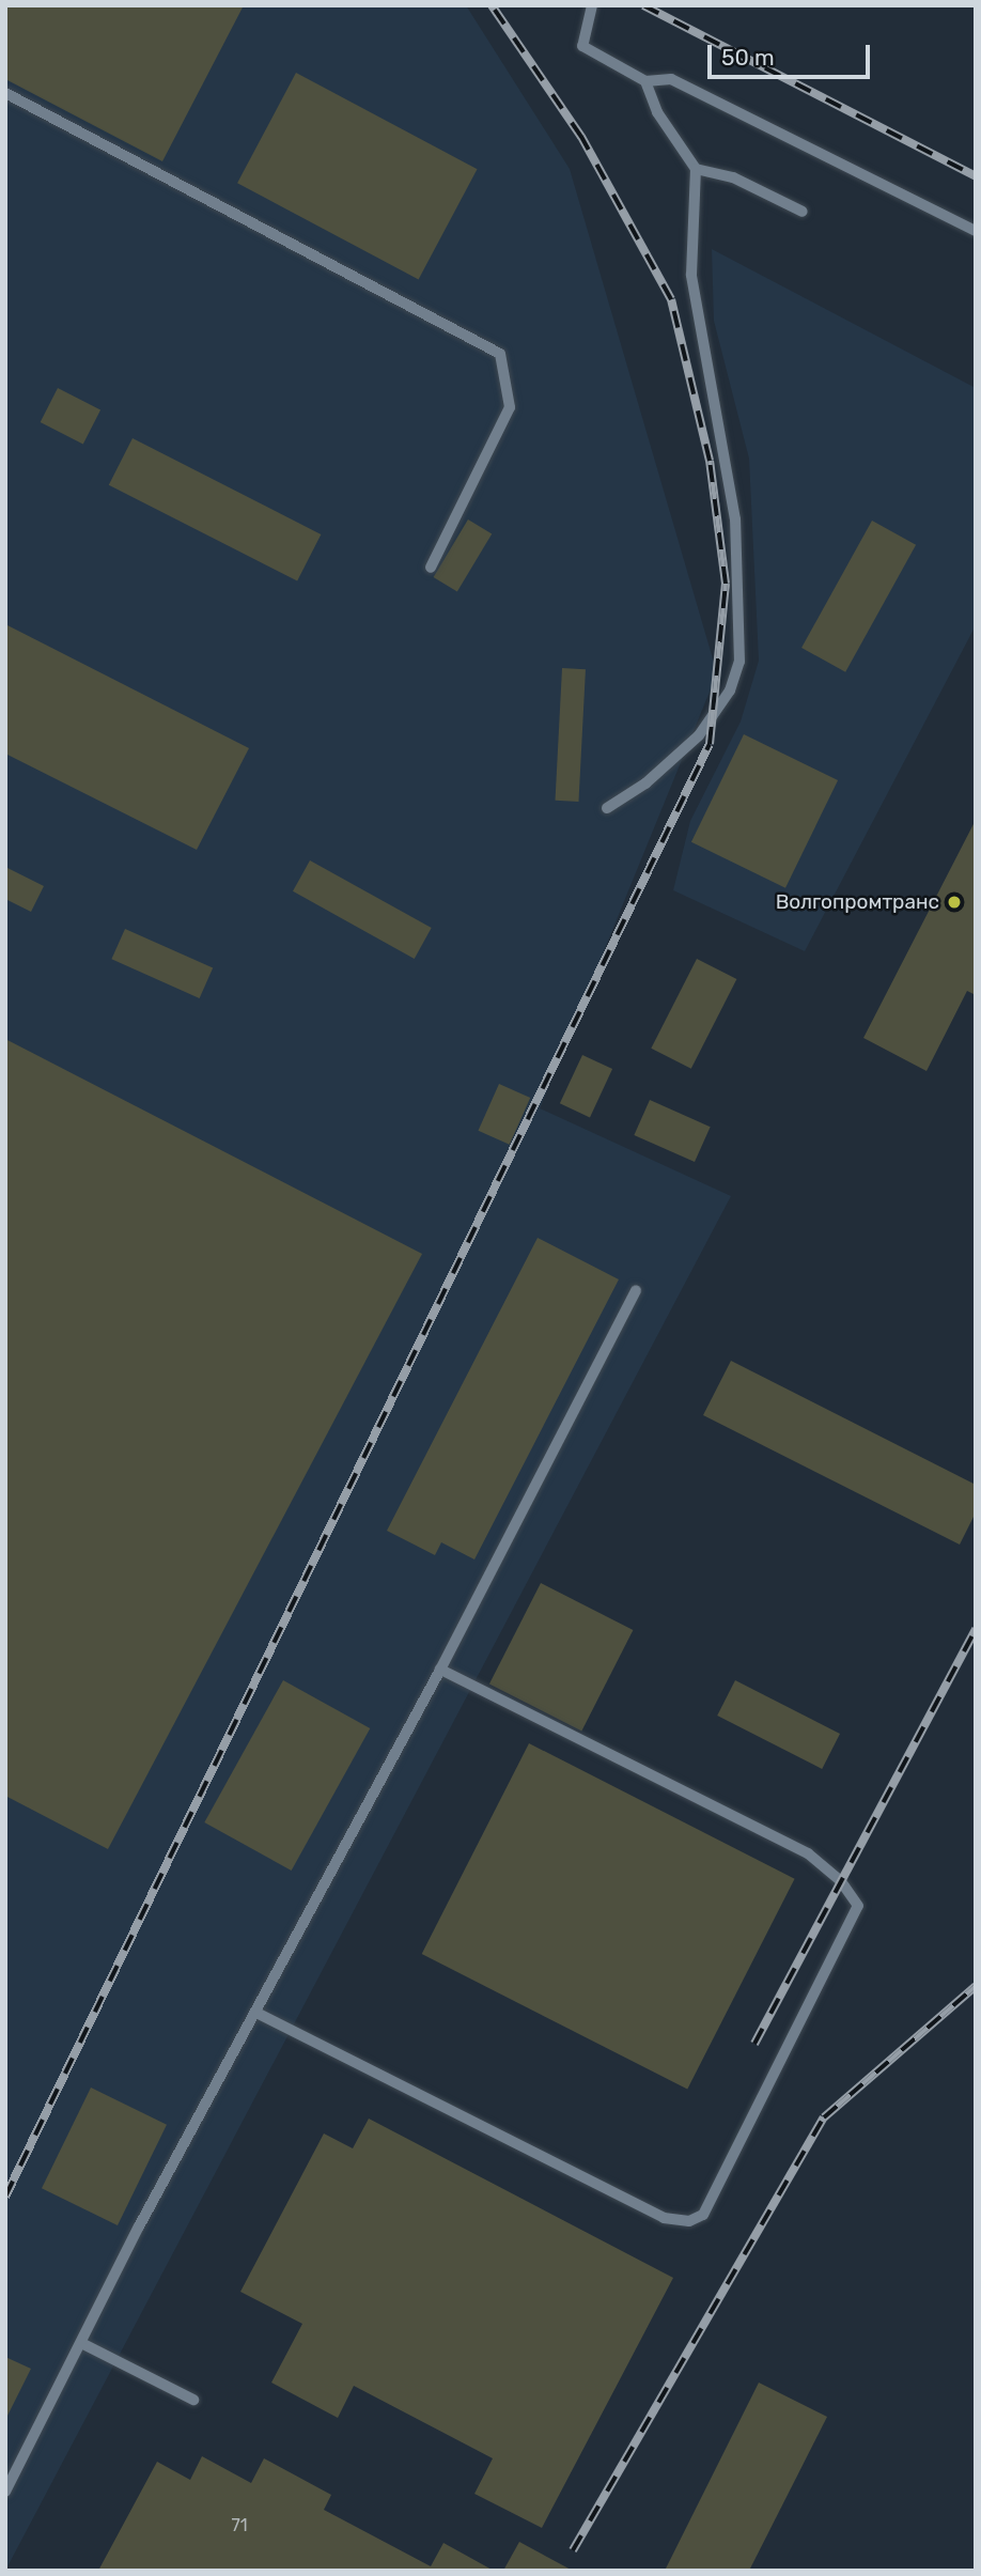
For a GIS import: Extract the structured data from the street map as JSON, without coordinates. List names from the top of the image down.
{
  "places": ["Волгопромтранс"],
  "house_numbers": ["71"],
  "scale_bar": "50 m"
}
